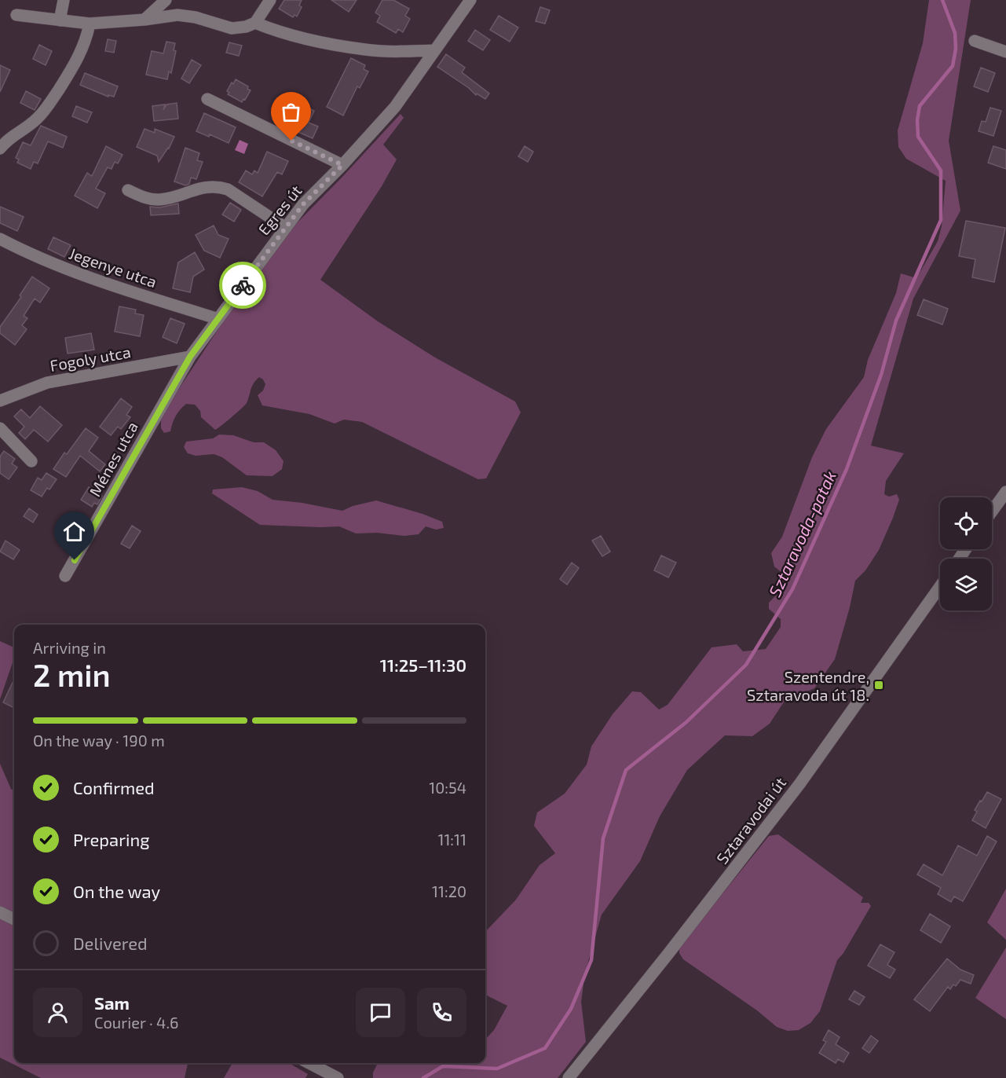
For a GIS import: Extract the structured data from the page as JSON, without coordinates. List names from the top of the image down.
{
  "streets": {
    "street": [
      "Egres út",
      "Jegenye utca",
      "Fogoly utca",
      "Ménes utca",
      "Sztaravodai út"
    ]
  },
  "crossings": [
    ["Egres út", "Jegenye utca"],
    ["Egres út", "Fogoly utca"],
    ["Egres út", "Ménes utca"],
    ["Fogoly utca", "Ménes utca"]
  ],
  "water": ["Sztaravoda-patak"],
  "places": {
    "transit": ["Szentendre, Sztaravoda út 18."]
  },
  "page": {
    "heading": ["2 min", "Arriving in", "11:25–11:30"],
    "panel": ["Sam", "Courier · 4.6"],
    "bar": "On the way · 190 m",
    "list": [
      ["Confirmed", "10:54"],
      ["Preparing", "11:11"],
      ["On the way", "11:20"],
      "Delivered"
    ]
  }
}
